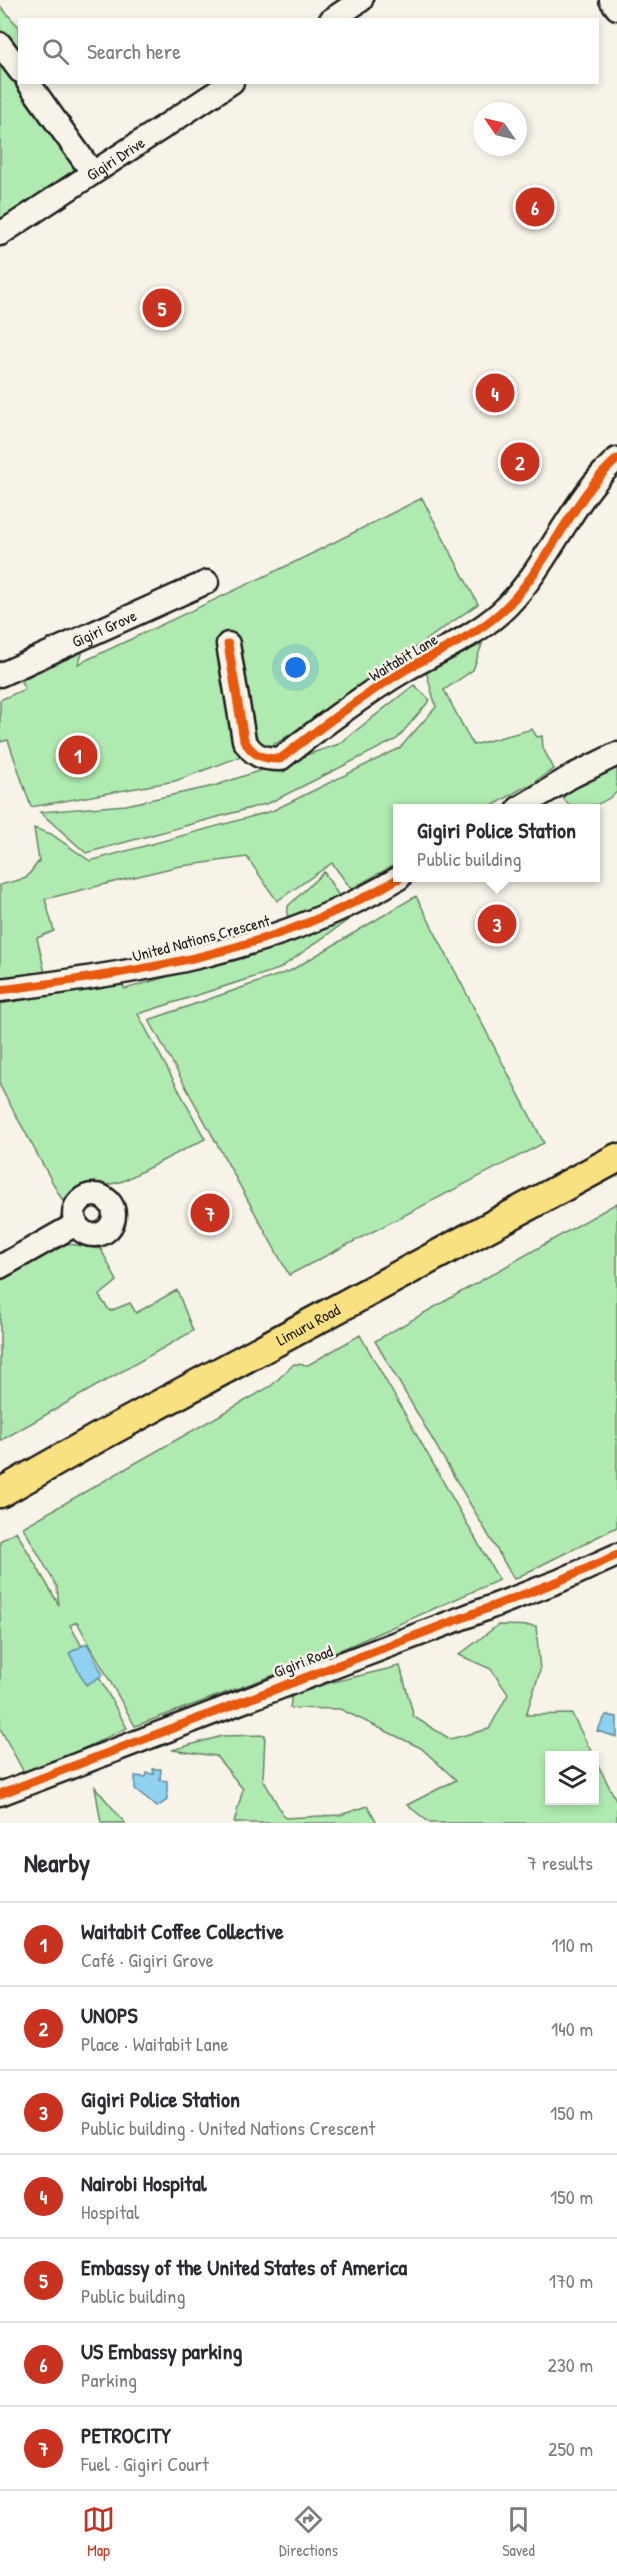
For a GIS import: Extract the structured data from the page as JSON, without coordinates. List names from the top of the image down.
{
  "streets": {
    "main road": ["Limuru Road"],
    "street": [
      "Gigiri Drive",
      "Gigiri Grove",
      "Waitabit Lane",
      "United Nations Crescent",
      "Gigiri Road"
    ]
  },
  "north": "top left",
  "page": {
    "search": "Search here",
    "pins": [
      "6",
      "5",
      "4",
      "2",
      "1",
      "3",
      "7"
    ],
    "popup": ["Gigiri Police Station", "Public building"],
    "heading": ["Nearby", "7 results"],
    "list": [
      {
        "mark": "1",
        "name": "Waitabit Coffee Collective",
        "note": "Café · Gigiri Grove",
        "value": "110 m"
      },
      {
        "mark": "2",
        "name": "UNOPS",
        "note": "Place · Waitabit Lane",
        "value": "140 m"
      },
      {
        "mark": "3",
        "name": "Gigiri Police Station",
        "note": "Public building · United Nations Crescent",
        "value": "150 m"
      },
      {
        "mark": "4",
        "name": "Nairobi Hospital",
        "note": "Hospital",
        "value": "150 m"
      },
      {
        "mark": "5",
        "name": "Embassy of the United States of America",
        "note": "Public building",
        "value": "170 m"
      },
      {
        "mark": "6",
        "name": "US Embassy parking",
        "note": "Parking",
        "value": "230 m"
      },
      {
        "mark": "7",
        "name": "PETROCITY",
        "note": "Fuel · Gigiri Court",
        "value": "250 m"
      }
    ],
    "nav": ["Map", "Directions", "Saved"]
  }
}
